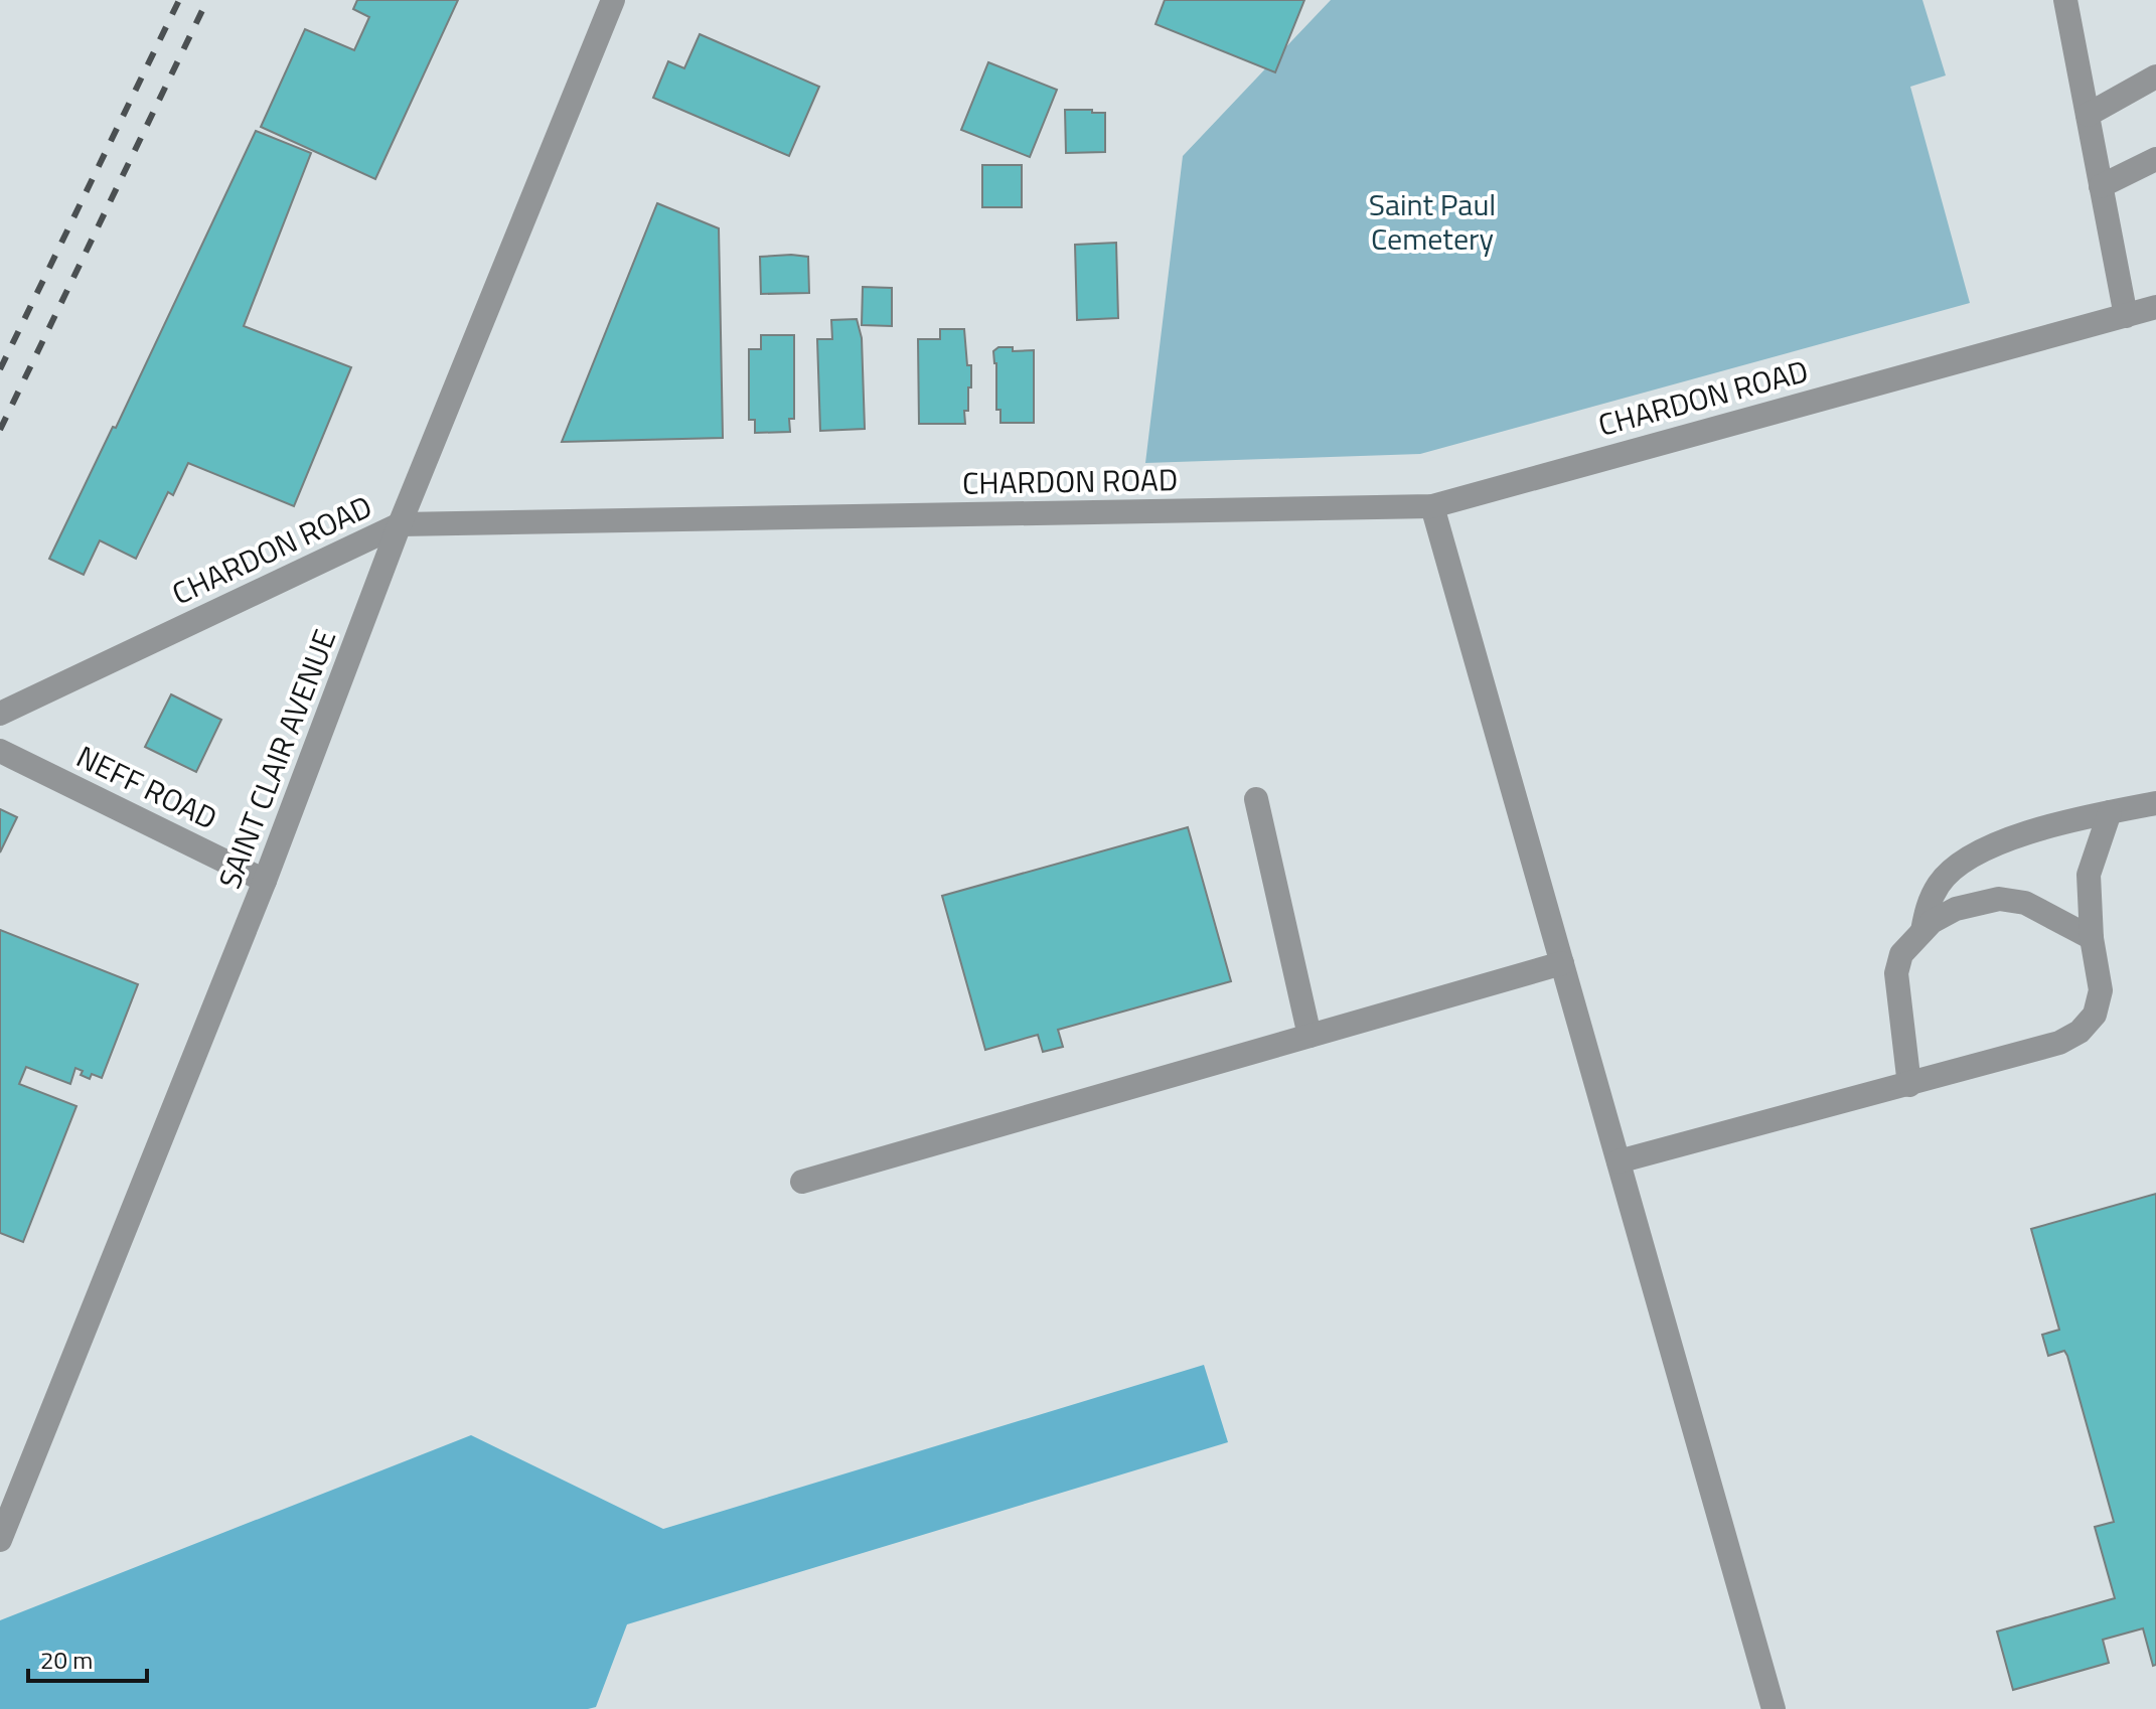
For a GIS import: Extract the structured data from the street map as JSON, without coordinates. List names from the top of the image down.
{
  "streets": {
    "street": ["CHARDON ROAD", "SAINT CLAIR AVENUE", "NEFF ROAD"]
  },
  "crossings": [
    ["CHARDON ROAD", "SAINT CLAIR AVENUE"],
    ["SAINT CLAIR AVENUE", "NEFF ROAD"]
  ],
  "parks": ["Saint Paul Cemetery"],
  "scale_bar": "20 m"
}
